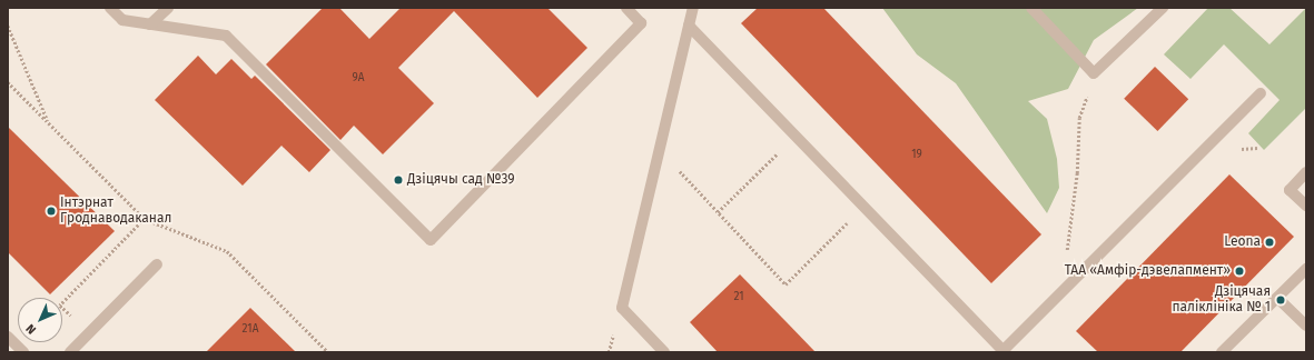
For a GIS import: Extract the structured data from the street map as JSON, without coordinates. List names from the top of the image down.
{
  "places": [
    "Дзіцячы сад №39",
    "Інтэрнат Гроднаводаканал",
    "Leona",
    "ТАА «Амфір-дэвелапмент»",
    "Дзіцячая паліклініка № 1"
  ],
  "house_numbers": [
    "9А",
    "19",
    "21",
    "21А"
  ],
  "north": "bottom left"
}
